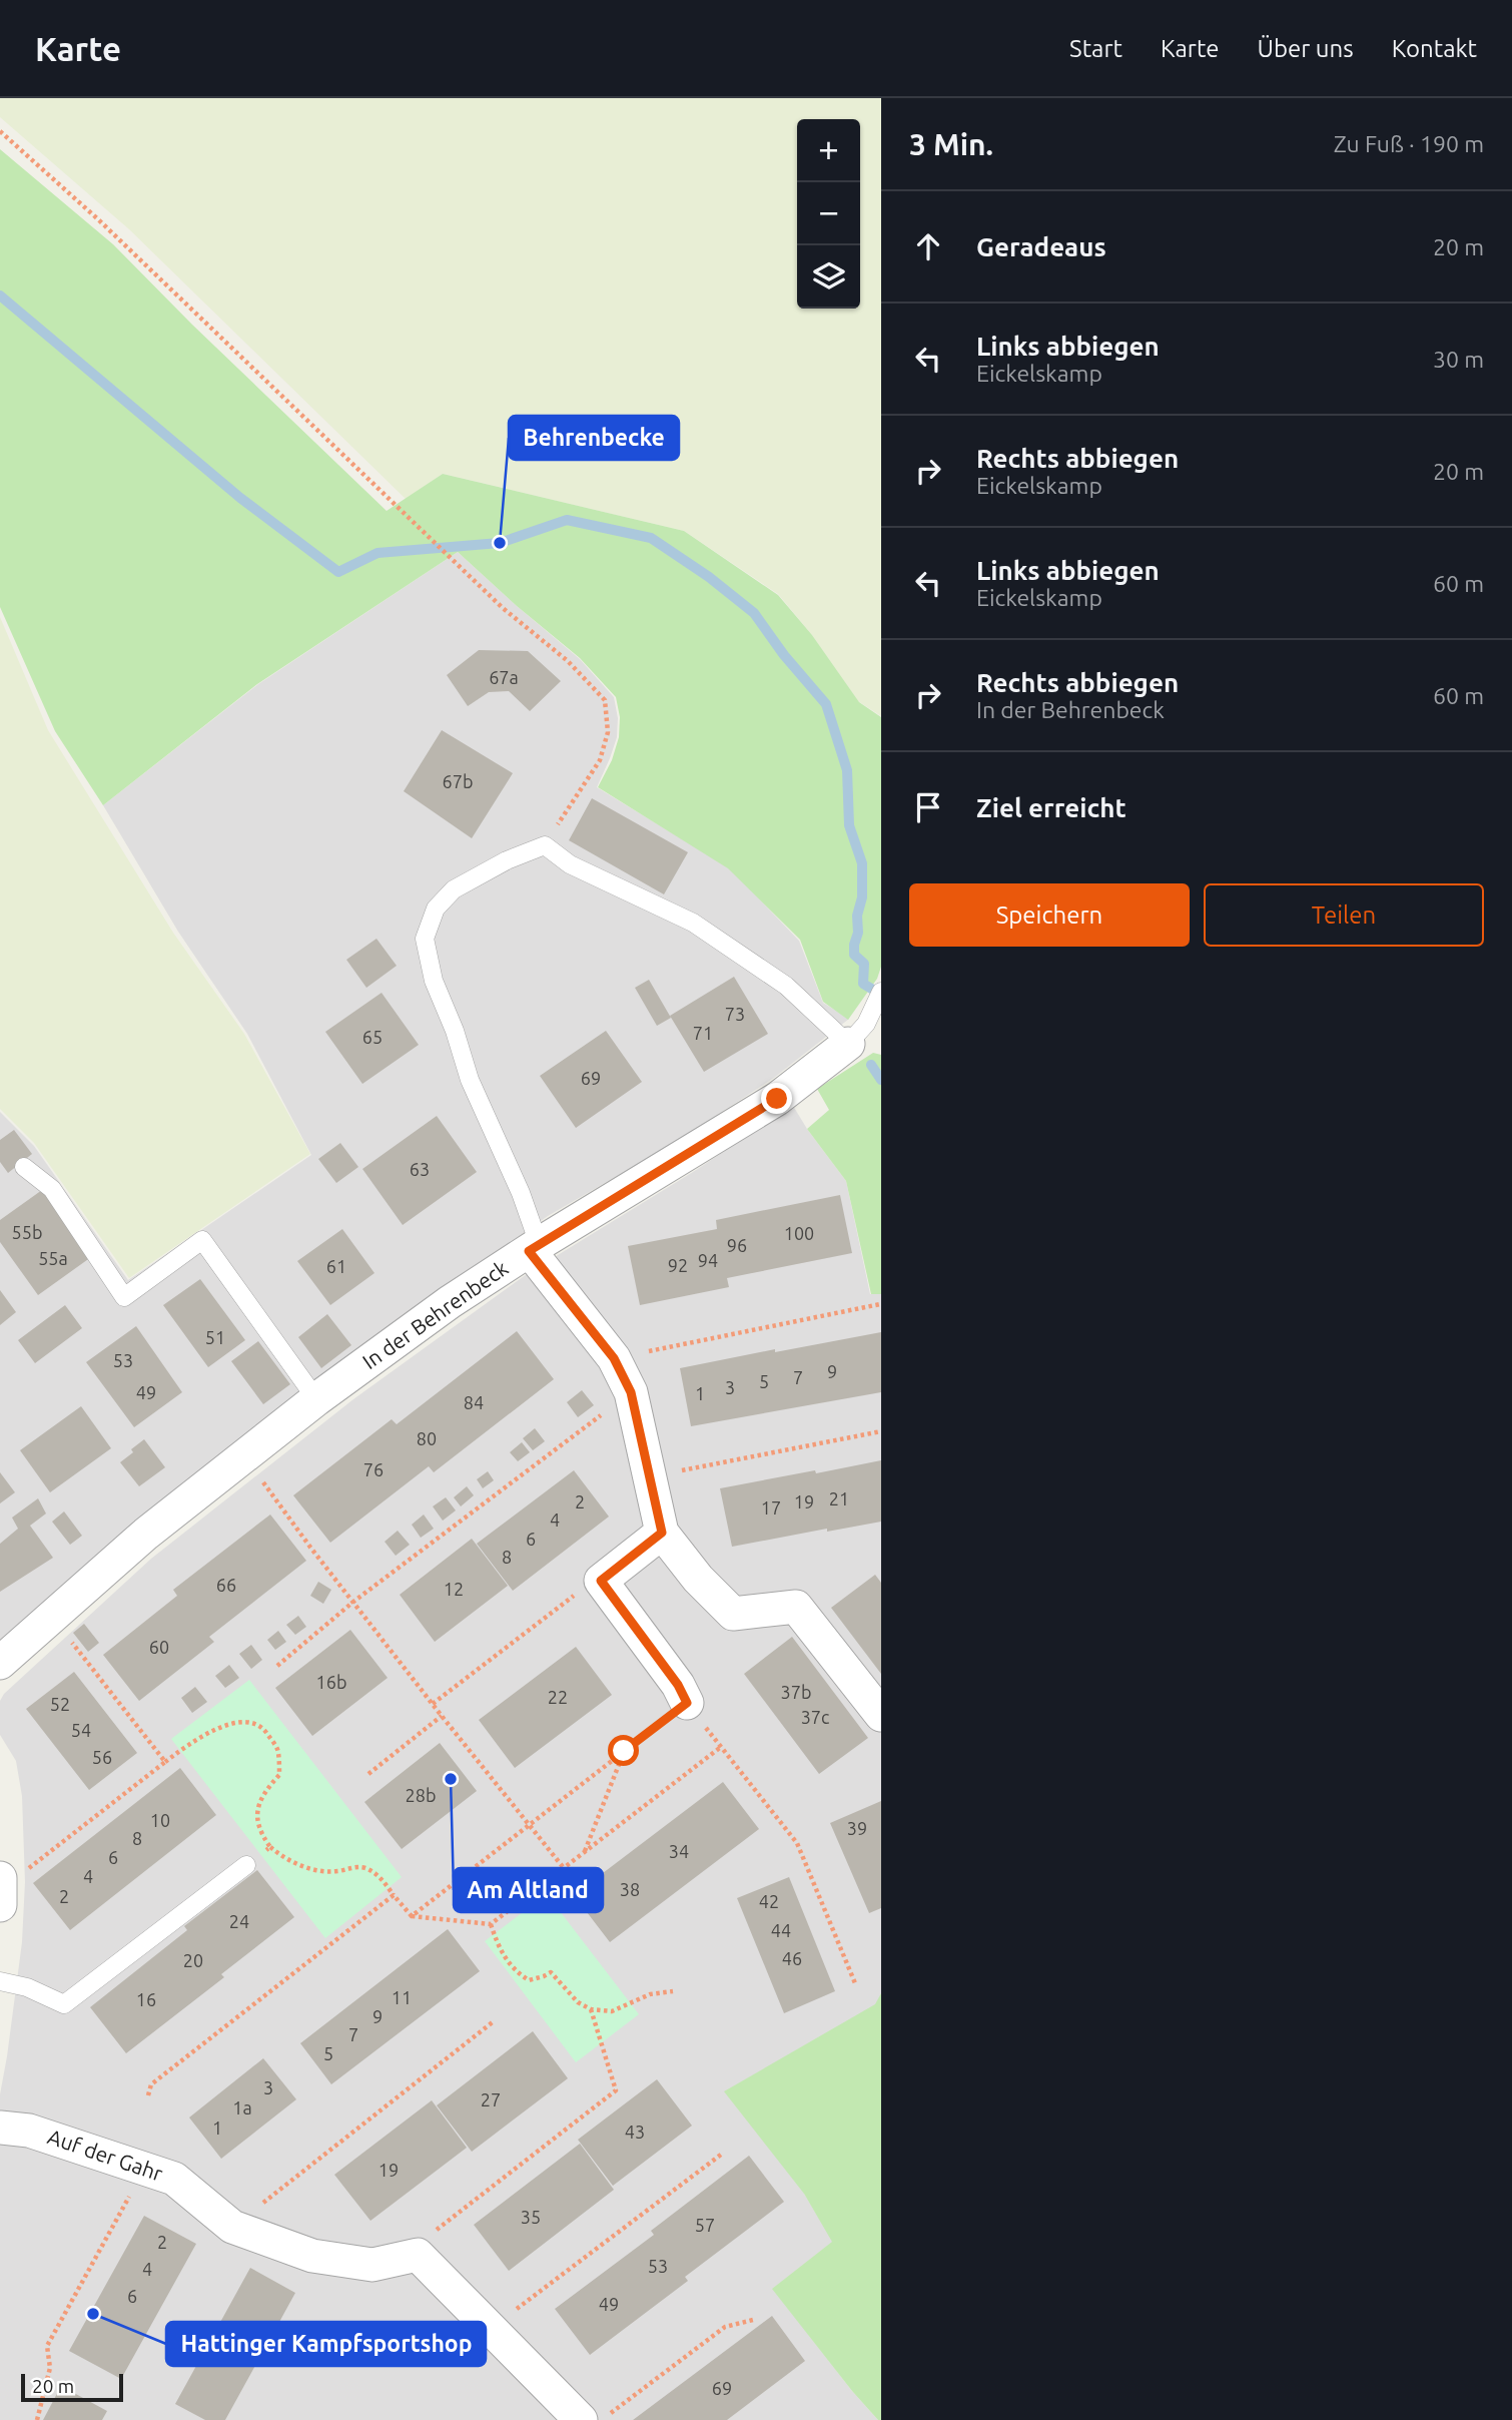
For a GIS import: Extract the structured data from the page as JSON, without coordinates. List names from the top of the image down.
{
  "streets": {
    "street": ["In der Behrenbeck", "Auf der Gahr"]
  },
  "places": ["Behrenbecke", "Am Altland", "Hattinger Kampfsportshop"],
  "house_numbers": [
    "67a",
    "67b",
    "73",
    "71",
    "65",
    "69",
    "63",
    "55b",
    "100",
    "96",
    "55a",
    "94",
    "92",
    "61",
    "51",
    "53",
    "9",
    "7",
    "5",
    "3",
    "49",
    "1",
    "84",
    "80",
    "76",
    "21",
    "2",
    "19",
    "17",
    "4",
    "6",
    "8",
    "66",
    "12",
    "60",
    "16b",
    "37b",
    "22",
    "52",
    "37c",
    "54",
    "56",
    "28b",
    "10",
    "39",
    "8",
    "34",
    "6",
    "4",
    "38",
    "2",
    "42",
    "24",
    "44",
    "46",
    "20",
    "11",
    "16",
    "9",
    "7",
    "5",
    "3",
    "27",
    "1a",
    "1",
    "43",
    "19",
    "35",
    "57",
    "2",
    "53",
    "4",
    "6",
    "49",
    "69"
  ],
  "scale_bar": "20 m",
  "page": {
    "header": "Karte",
    "nav": [
      "Start",
      "Karte",
      "Über uns",
      "Kontakt"
    ],
    "heading": ["3 Min.", "Zu Fuß · 190 m"],
    "map_buttons": ["+", "−"],
    "list": [
      ["Geradeaus", "20 m"],
      ["Links abbiegen", "Eickelskamp", "30 m"],
      ["Rechts abbiegen", "Eickelskamp", "20 m"],
      ["Links abbiegen", "Eickelskamp", "60 m"],
      ["Rechts abbiegen", "In der Behrenbeck", "60 m"],
      "Ziel erreicht"
    ],
    "buttons": ["Speichern", "Teilen"],
    "scale": "20 m"
  }
}
